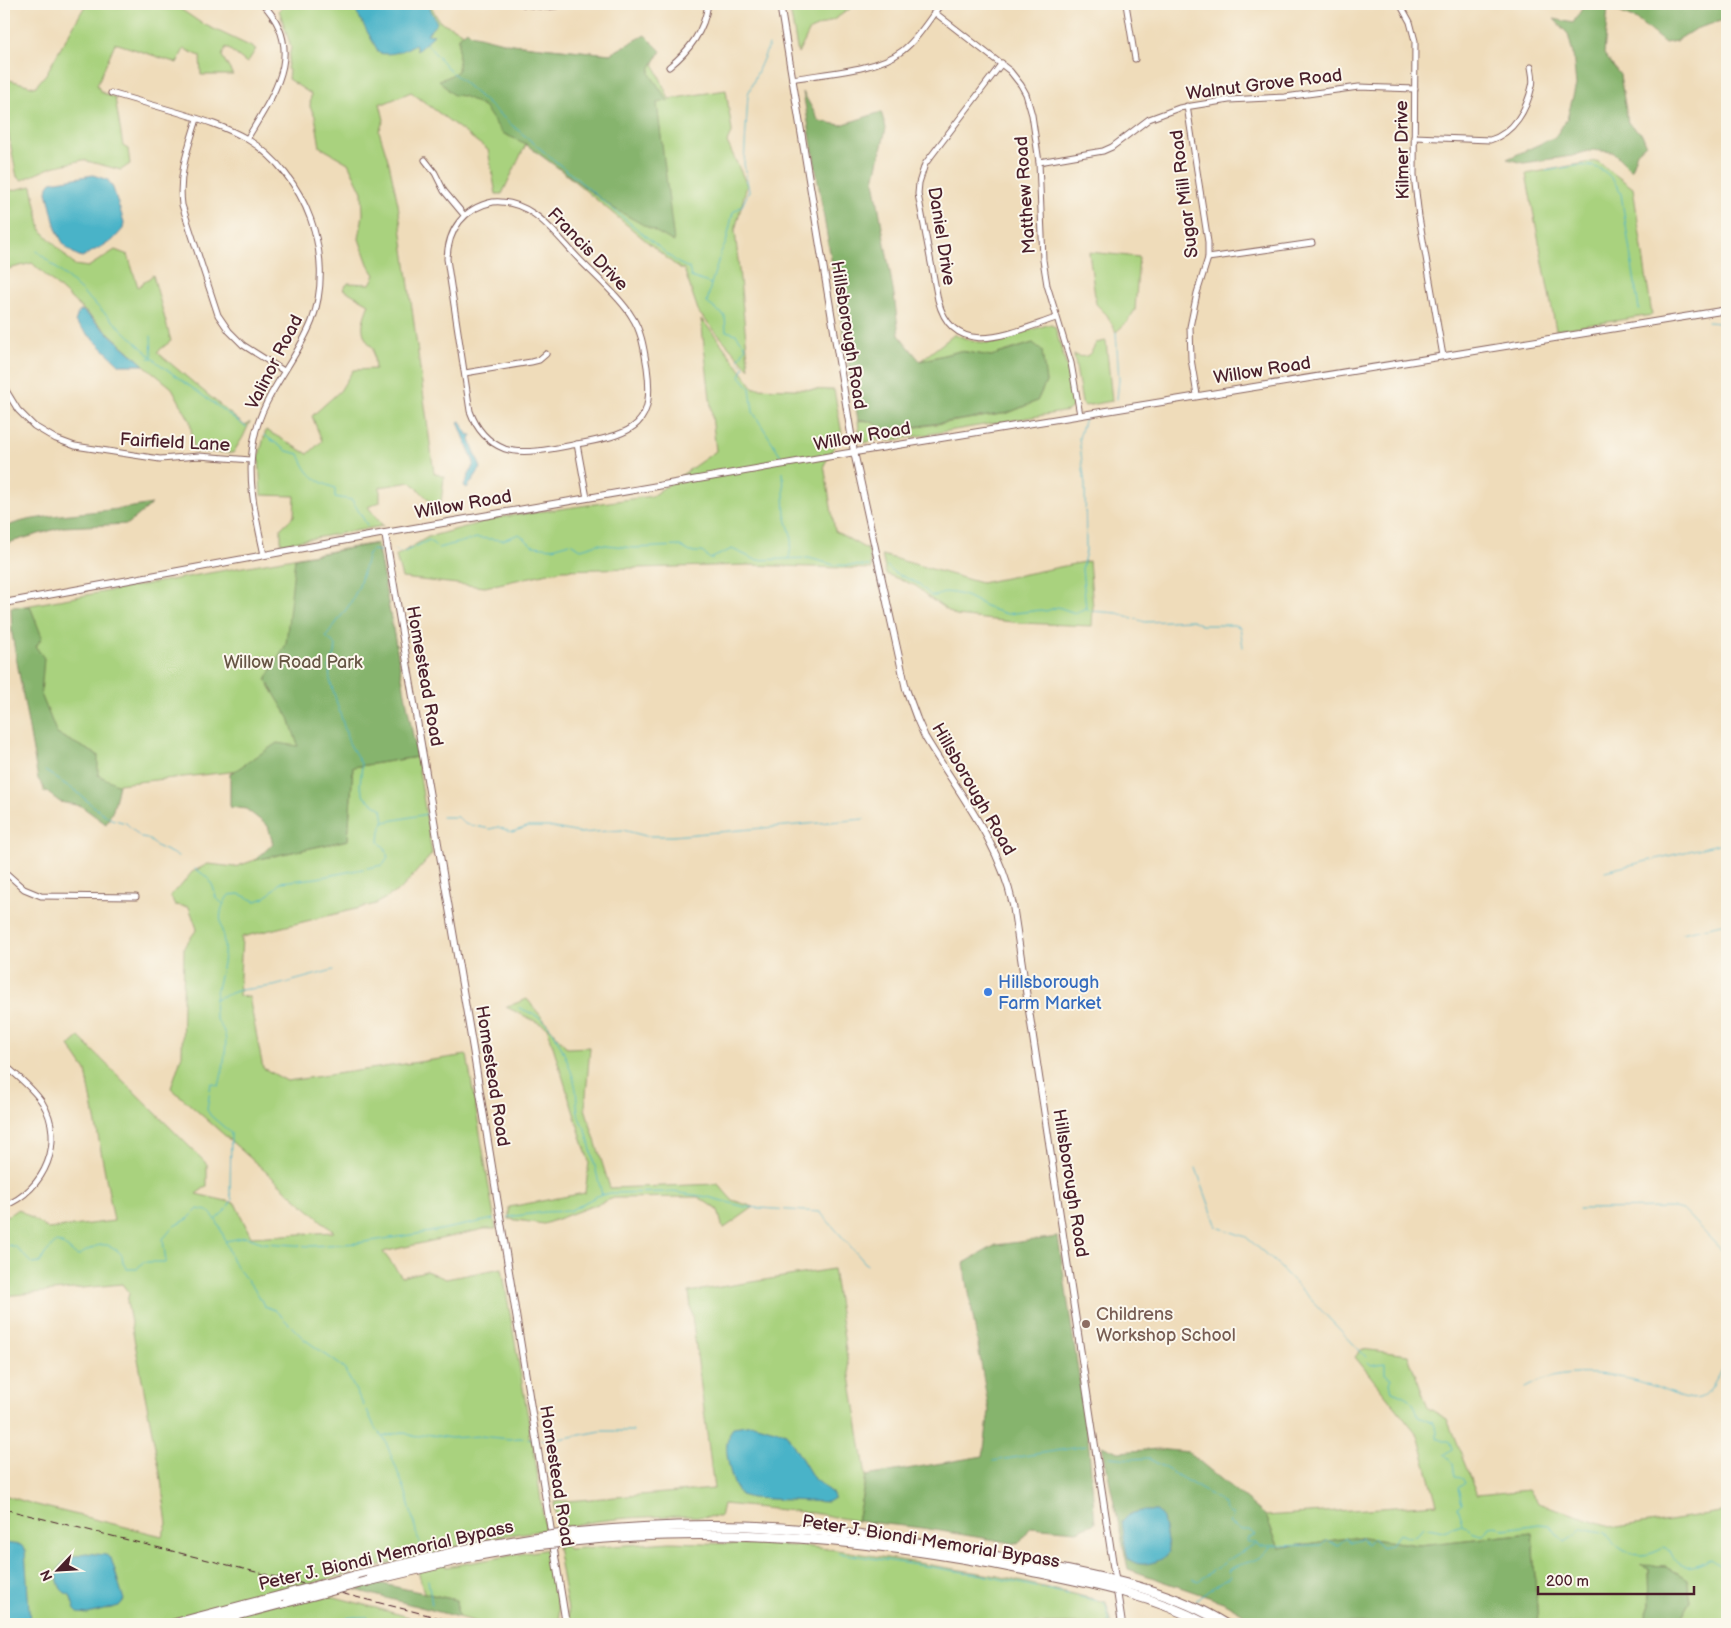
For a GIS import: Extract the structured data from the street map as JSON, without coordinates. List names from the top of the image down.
{
  "streets": {
    "highway": ["Peter J. Biondi Memorial Bypass"],
    "street": [
      "Walnut Grove Road",
      "Kilmer Drive",
      "Sugar Mill Road",
      "Matthew Road",
      "Daniel Drive",
      "Francis Drive",
      "Hillsborough Road",
      "Valinor Road",
      "Willow Road",
      "Fairfield Lane",
      "Homestead Road"
    ]
  },
  "crossings": [
    ["Walnut Grove Road", "Kilmer Drive"],
    ["Walnut Grove Road", "Sugar Mill Road"],
    ["Walnut Grove Road", "Matthew Road"],
    ["Kilmer Drive", "Willow Road"],
    ["Sugar Mill Road", "Willow Road"],
    ["Matthew Road", "Daniel Drive"],
    ["Matthew Road", "Willow Road"],
    ["Hillsborough Road", "Willow Road"],
    ["Hillsborough Road", "Peter J. Biondi Memorial Bypass"],
    ["Valinor Road", "Willow Road"],
    ["Valinor Road", "Fairfield Lane"],
    ["Willow Road", "Homestead Road"]
  ],
  "parks": ["Willow Road Park"],
  "places": ["Hillsborough Farm Market", "Childrens Workshop School"],
  "scale_bar": "200 m",
  "north": "bottom left"
}
